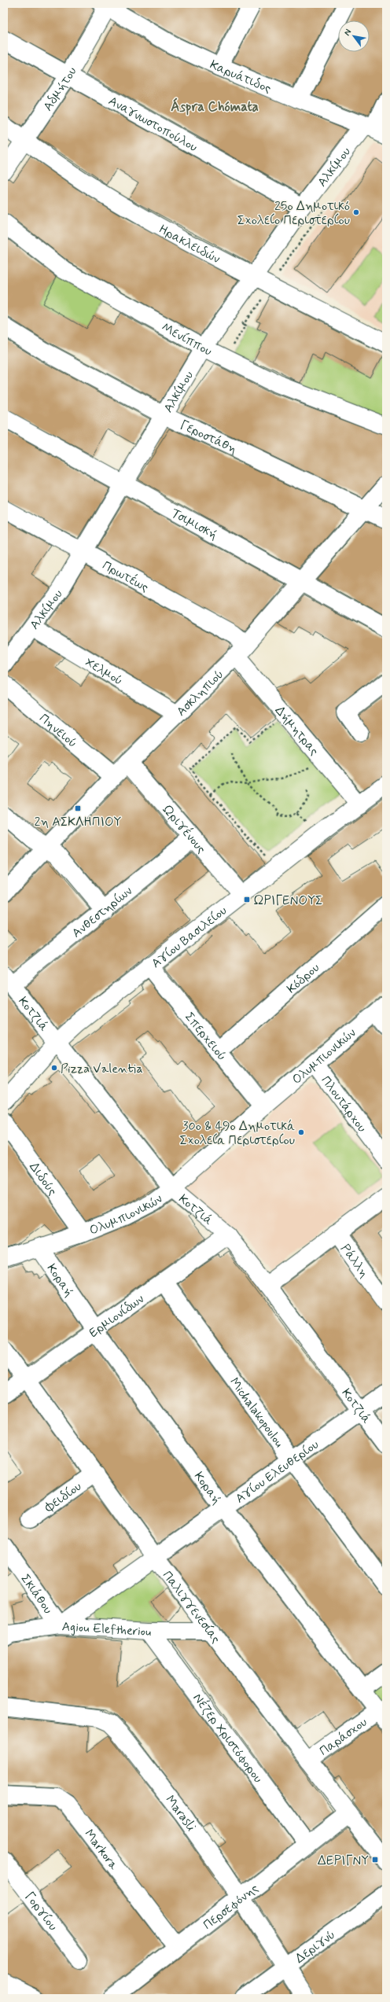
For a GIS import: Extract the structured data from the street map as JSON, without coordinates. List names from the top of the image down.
{
  "streets": {
    "street": [
      "Καρυάτιδος",
      "Αδμήτου",
      "Αναγνωστοπούλου",
      "Αλκίμου",
      "Ηρακλειδών",
      "Μενίππου",
      "Γεροστάθη",
      "Τσιμισκή",
      "Πρωτέως",
      "Χελμού",
      "Ασκληπιού",
      "Πηνειού",
      "Δήμητρας",
      "Ωριγένους",
      "Ανθεστηρίων",
      "Αγίου Βασιλείου",
      "Κόδρου",
      "Κοτζιά",
      "Σπερχειού",
      "Ολυμπιονικών",
      "Πλουτάρχου",
      "Διδούς",
      "Ράλλη",
      "Κοραή",
      "Ερμιονίδων",
      "Michalakopoulou",
      "Αγίου Ελευθερίου",
      "Φειδίου",
      "Σκιάθου",
      "Παλιγγενεσίας",
      "Agiou Eleftheriou",
      "Παράσχου",
      "Nέζερ Χριστόφορου",
      "Marasli",
      "Markora",
      "Περσεφόνης",
      "Γοργίου",
      "Δεριγνύ"
    ]
  },
  "crossings": [
    ["Καρυάτιδος", "Αδμήτου"],
    ["Καρυάτιδος", "Αλκίμου"],
    ["Αδμήτου", "Αναγνωστοπούλου"],
    ["Αδμήτου", "Ηρακλειδών"],
    ["Αναγνωστοπούλου", "Αλκίμου"],
    ["Αλκίμου", "Ηρακλειδών"],
    ["Αλκίμου", "Μενίππου"],
    ["Αλκίμου", "Γεροστάθη"],
    ["Αλκίμου", "Τσιμισκή"],
    ["Αλκίμου", "Πρωτέως"],
    ["Αλκίμου", "Χελμού"],
    ["Γεροστάθη", "Ασκληπιού"],
    ["Τσιμισκή", "Ασκληπιού"],
    ["Πρωτέως", "Ασκληπιού"],
    ["Πρωτέως", "Δήμητρας"],
    ["Χελμού", "Ασκληπιού"],
    ["Ασκληπιού", "Πηνειού"],
    ["Ασκληπιού", "Δήμητρας"],
    ["Ασκληπιού", "Ωριγένους"],
    ["Δήμητρας", "Αγίου Βασιλείου"],
    ["Ωριγένους", "Ανθεστηρίων"],
    ["Ωριγένους", "Αγίου Βασιλείου"],
    ["Ανθεστηρίων", "Κοτζιά"],
    ["Αγίου Βασιλείου", "Κοτζιά"],
    ["Αγίου Βασιλείου", "Σπερχειού"],
    ["Κόδρου", "Σπερχειού"],
    ["Κοτζιά", "Ολυμπιονικών"],
    ["Κοτζιά", "Ερμιονίδων"],
    ["Κοτζιά", "Αγίου Ελευθερίου"],
    ["Σπερχειού", "Ολυμπιονικών"],
    ["Ολυμπιονικών", "Πλουτάρχου"],
    ["Ολυμπιονικών", "Διδούς"],
    ["Ολυμπιονικών", "Κοραή"],
    ["Κοραή", "Ερμιονίδων"],
    ["Κοραή", "Αγίου Ελευθερίου"],
    ["Κοραή", "Παράσχου"],
    ["Ερμιονίδων", "Michalakopoulou"],
    ["Ερμιονίδων", "Παλιγγενεσίας"],
    ["Michalakopoulou", "Αγίου Ελευθερίου"],
    ["Αγίου Ελευθερίου", "Σκιάθου"],
    ["Αγίου Ελευθερίου", "Παλιγγενεσίας"],
    ["Αγίου Ελευθερίου", "Agiou Eleftheriou"],
    ["Φειδίου", "Παλιγγενεσίας"],
    ["Σκιάθου", "Agiou Eleftheriou"],
    ["Παλιγγενεσίας", "Agiou Eleftheriou"],
    ["Παλιγγενεσίας", "Παράσχου"],
    ["Παλιγγενεσίας", "Περσεφόνης"],
    ["Agiou Eleftheriou", "Nέζερ Χριστόφορου"],
    ["Nέζερ Χριστόφορου", "Περσεφόνης"],
    ["Marasli", "Περσεφόνης"],
    ["Marasli", "Δεριγνύ"],
    ["Markora", "Περσεφόνης"]
  ],
  "districts": ["Áspra Chómata"],
  "places": {
    "other": ["25ο Δημοτικό Σχολείο Περιστερίου", "Pizza Valentia", "30ο & 49ο Δημοτικά Σχολεία Περιστερίου"],
    "transit": ["2η ΑΣΚΛΗΠΙΟΥ", "ΩΡΙΓΕΝΟΥΣ", "ΔΕΡΙΓΝΥ"]
  },
  "north": "top left"
}
